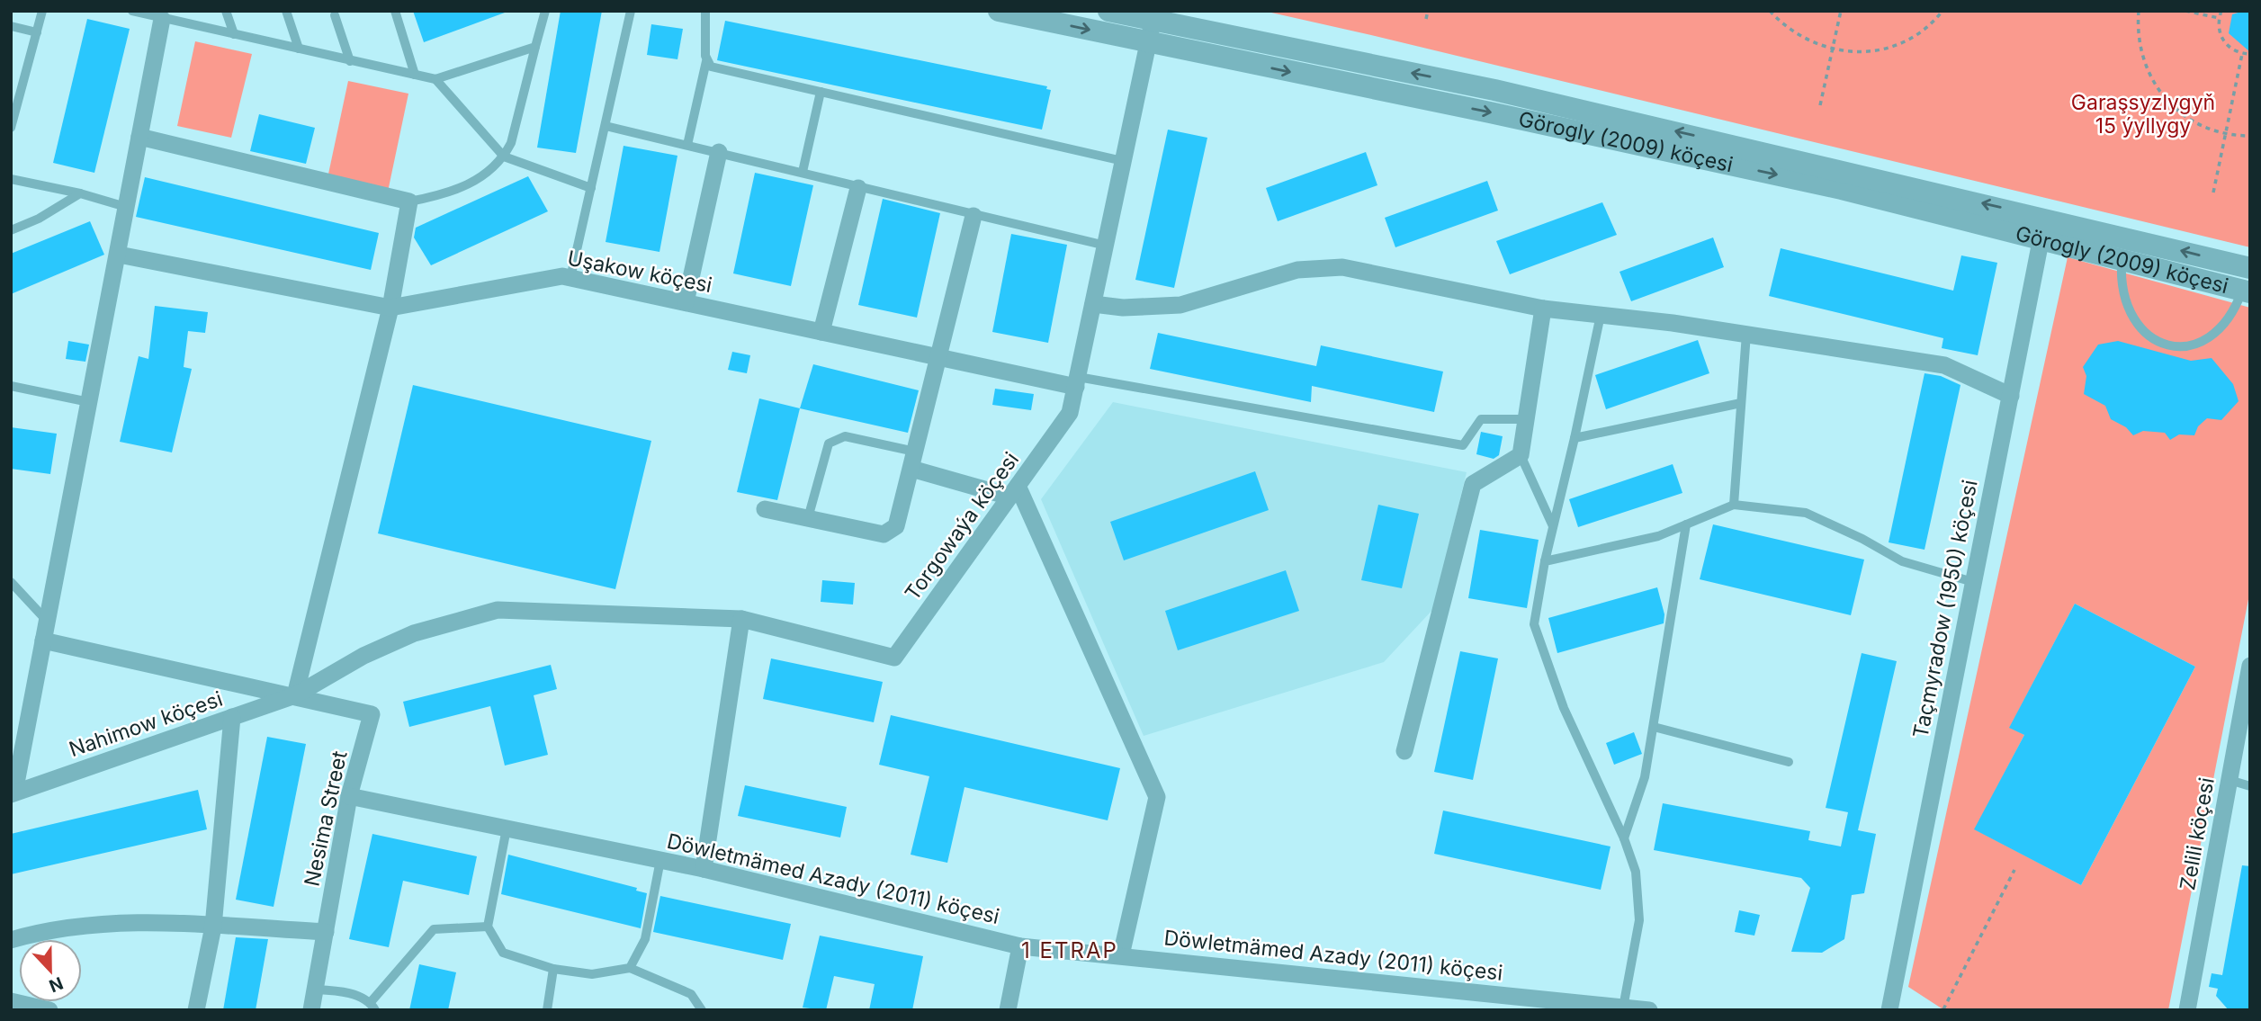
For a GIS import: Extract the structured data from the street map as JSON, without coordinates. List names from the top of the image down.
{
  "streets": {
    "street": [
      "Görogly (2009) köçesi",
      "Uşakow köçesi",
      "Torgowaýa köçesi",
      "Taçmyradow (1950) köçesi",
      "Nahimow köçesi",
      "Nesima Street",
      "Zelili köçesi",
      "Döwletmämed Azady (2011) köçesi"
    ]
  },
  "crossings": [
    ["Görogly (2009) köçesi", "Torgowaýa köçesi"],
    ["Görogly (2009) köçesi", "Taçmyradow (1950) köçesi"],
    ["Uşakow köçesi", "Torgowaýa köçesi"],
    ["Torgowaýa köçesi", "Nahimow köçesi"],
    ["Nahimow köçesi", "Nesima Street"],
    ["Nesima Street", "Döwletmämed Azady (2011) köçesi"]
  ],
  "districts": ["1 ETRAP"],
  "parks": ["Garaşsyzlygyň 15 ýyllygy"],
  "north": "bottom"
}
